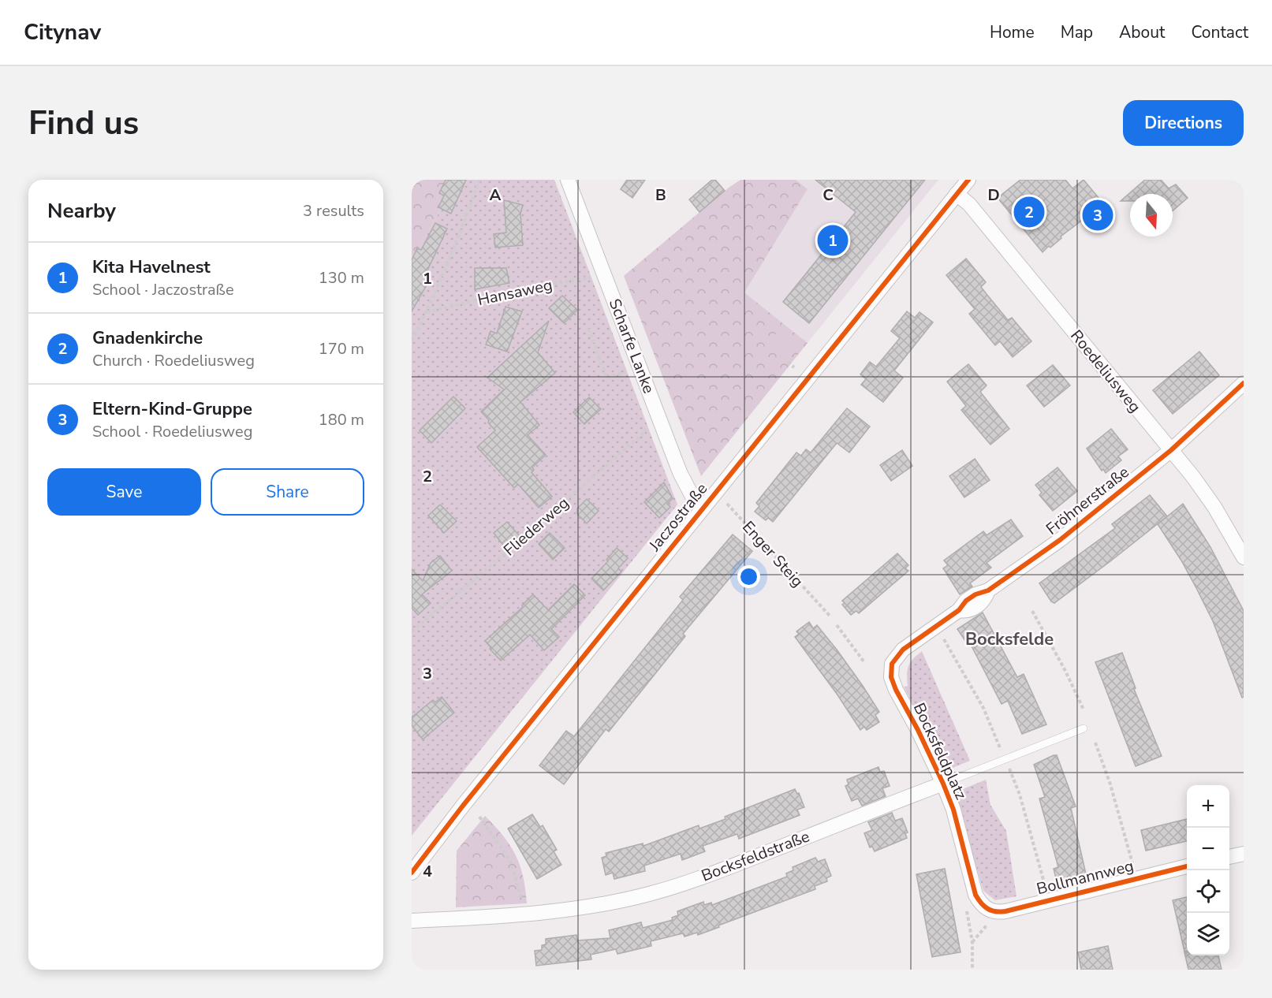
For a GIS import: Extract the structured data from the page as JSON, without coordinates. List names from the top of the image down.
{
  "streets": {
    "street": [
      "Scharfe Lanke",
      "Roedeliusweg",
      "Fröhnerstraße",
      "Jaczostraße",
      "Bocksfeldplatz",
      "Bocksfeldstraße",
      "Bollmannweg"
    ],
    "path": ["Hansaweg", "Fliederweg", "Enger Steig"]
  },
  "crossings": [
    ["Hansaweg", "Scharfe Lanke"],
    ["Scharfe Lanke", "Jaczostraße"],
    ["Scharfe Lanke", "Fliederweg"],
    ["Roedeliusweg", "Fröhnerstraße"],
    ["Roedeliusweg", "Jaczostraße"],
    ["Fröhnerstraße", "Bocksfeldplatz"],
    ["Jaczostraße", "Enger Steig"],
    ["Bocksfeldplatz", "Bocksfeldstraße"],
    ["Bocksfeldplatz", "Bollmannweg"]
  ],
  "districts": ["Bocksfelde"],
  "north": "bottom",
  "page": {
    "header": "Citynav",
    "nav": [
      "Home",
      "Map",
      "About",
      "Contact"
    ],
    "buttons": [
      "Directions",
      ["Save", "Share"]
    ],
    "title": "Find us",
    "heading": ["Nearby", "3 results"],
    "pins": ["2", "3", "1"],
    "list": [
      {
        "mark": "1",
        "name": "Kita Havelnest",
        "note": "School · Jaczostraße",
        "value": "130 m"
      },
      {
        "mark": "2",
        "name": "Gnadenkirche",
        "note": "Church · Roedeliusweg",
        "value": "170 m"
      },
      {
        "mark": "3",
        "name": "Eltern-Kind-Gruppe",
        "note": "School · Roedeliusweg",
        "value": "180 m"
      }
    ],
    "map_buttons": ["+", "−"]
  },
  "grid": {
    "columns": [
      "A",
      "B",
      "C",
      "D"
    ],
    "rows": [
      "1",
      "2",
      "3",
      "4"
    ]
  }
}
